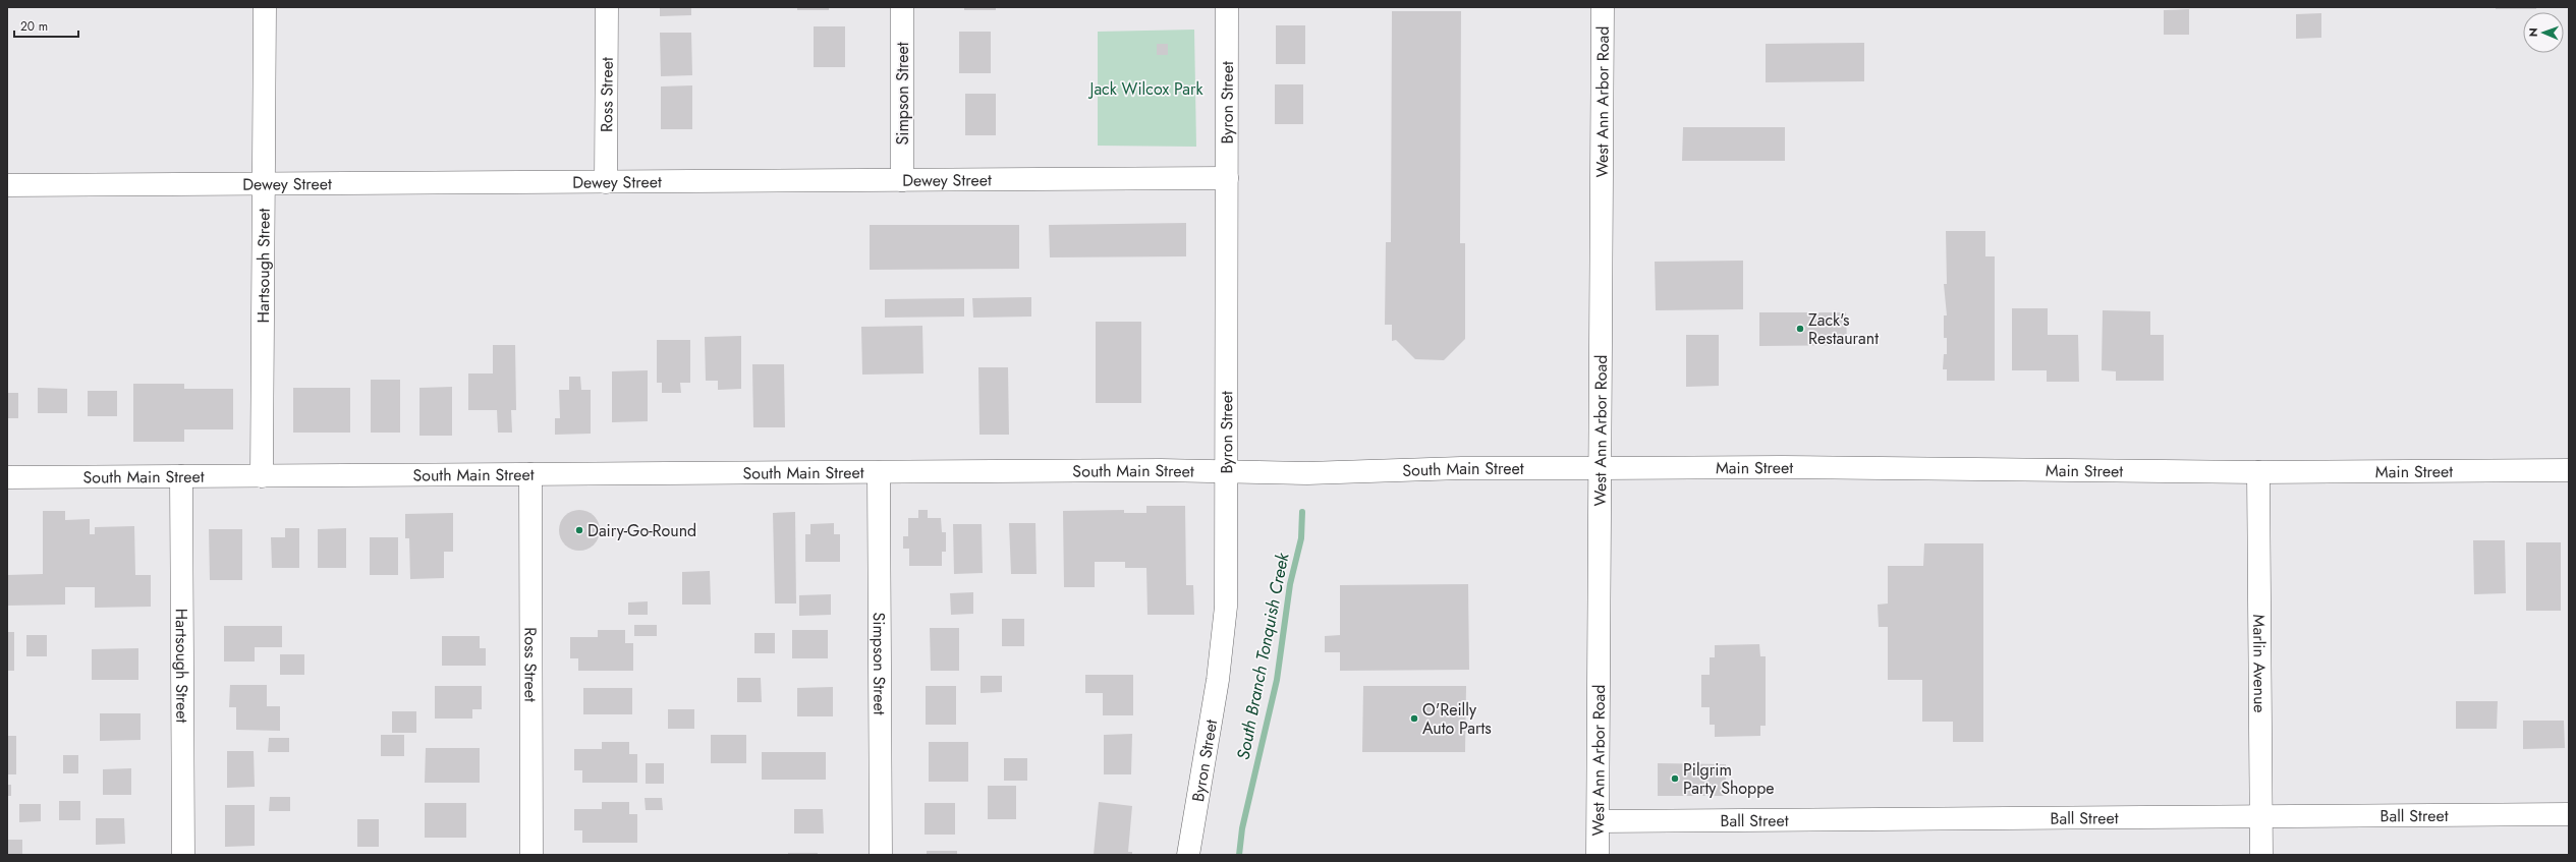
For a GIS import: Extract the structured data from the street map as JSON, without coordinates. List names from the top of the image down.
{
  "streets": {
    "street": [
      "Simpson Street",
      "Ross Street",
      "West Ann Arbor Road",
      "Byron Street",
      "Dewey Street",
      "Hartsough Street",
      "Main Street",
      "South Main Street",
      "Marlin Avenue",
      "Ball Street"
    ]
  },
  "crossings": [
    ["Simpson Street", "Dewey Street"],
    ["Simpson Street", "South Main Street"],
    ["Ross Street", "Dewey Street"],
    ["Ross Street", "South Main Street"],
    ["West Ann Arbor Road", "Main Street"],
    ["West Ann Arbor Road", "South Main Street"],
    ["West Ann Arbor Road", "Ball Street"],
    ["Byron Street", "Dewey Street"],
    ["Byron Street", "South Main Street"],
    ["Dewey Street", "Hartsough Street"],
    ["Hartsough Street", "South Main Street"],
    ["Main Street", "South Main Street"],
    ["Main Street", "Marlin Avenue"],
    ["Marlin Avenue", "Ball Street"]
  ],
  "water": ["South Branch Tonquish Creek"],
  "parks": ["Jack Wilcox Park"],
  "places": [
    "Zack's Restaurant",
    "Dairy-Go-Round",
    "O'Reilly Auto Parts",
    "Pilgrim Party Shoppe"
  ],
  "scale_bar": "20 m",
  "north": "left"
}
